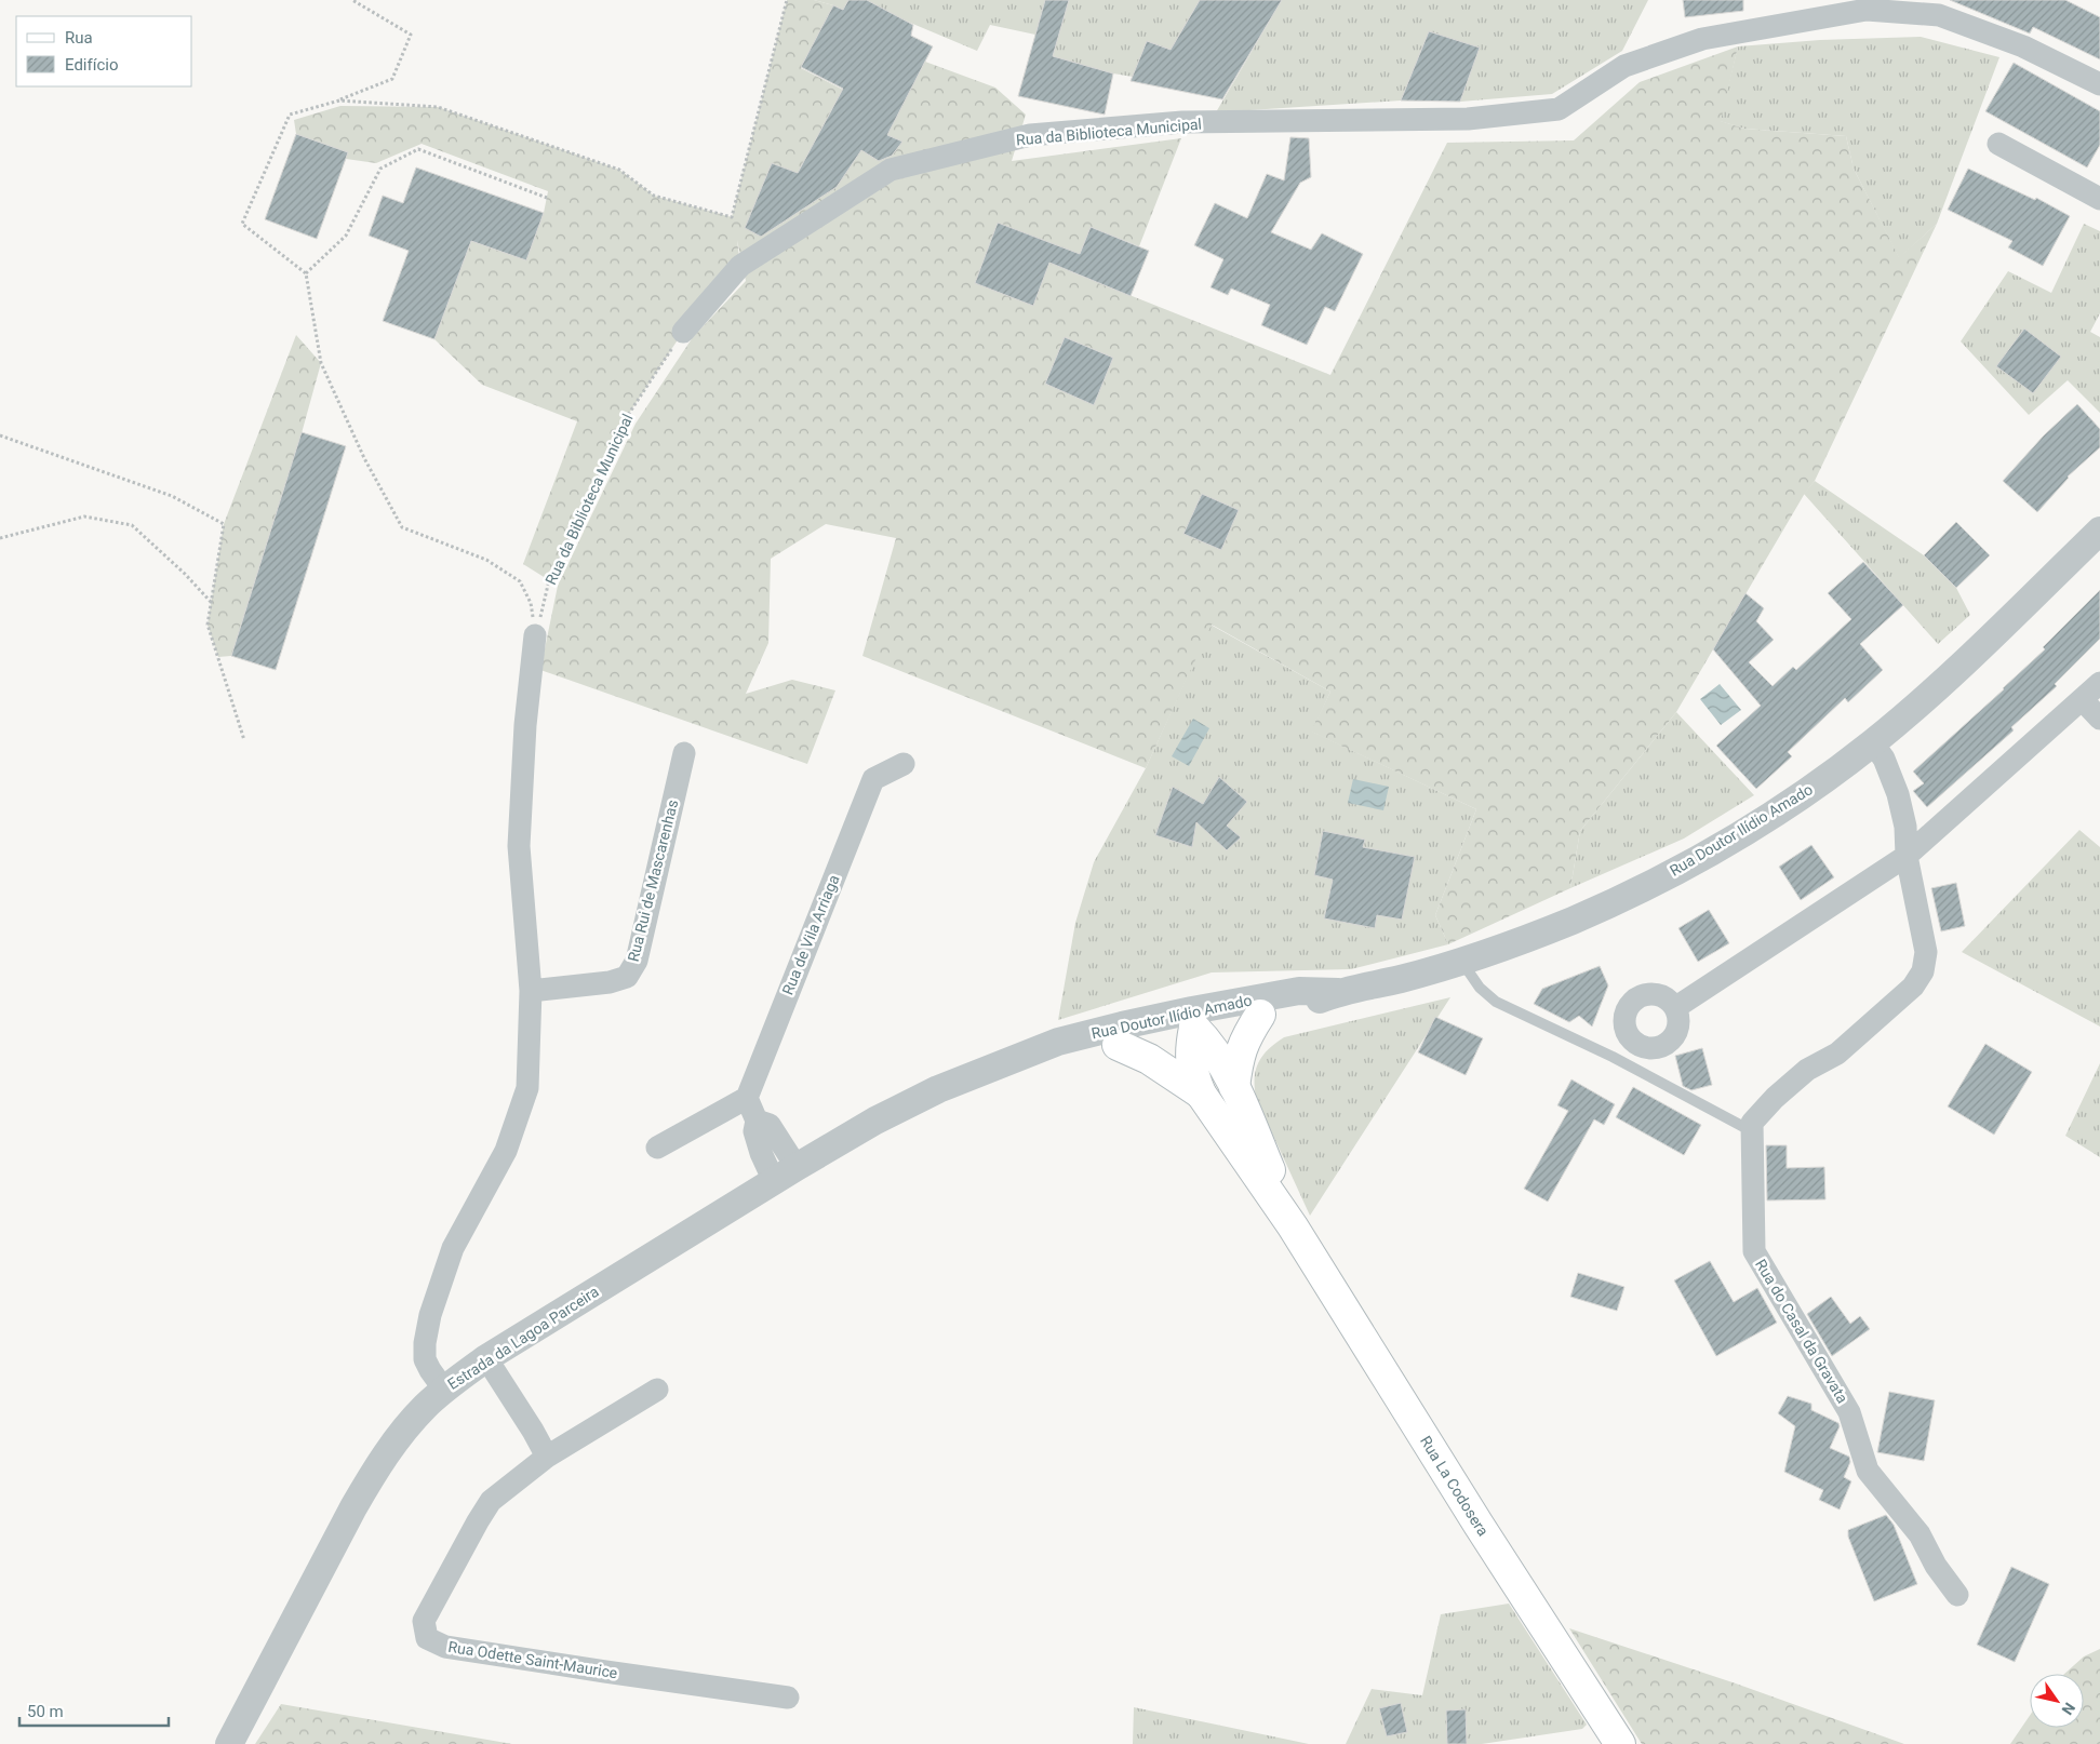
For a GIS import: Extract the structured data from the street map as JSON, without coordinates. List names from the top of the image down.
{
  "streets": {
    "main road": ["Rua La Codosera"],
    "street": [
      "Rua da Biblioteca Municipal",
      "Rua Doutor Ilídio Amado",
      "Rua Rui de Mascarenhas",
      "Rua de Vila Arriaga",
      "Rua do Casal da Gravata",
      "Estrada da Lagoa Parceira",
      "Rua Odette Saint-Maurice"
    ]
  },
  "crossings": [
    ["Rua Doutor Ilídio Amado", "Estrada da Lagoa Parceira"]
  ],
  "legend": ["Rua", "Edifício"],
  "scale_bar": "50 m",
  "north": "bottom right"
}
